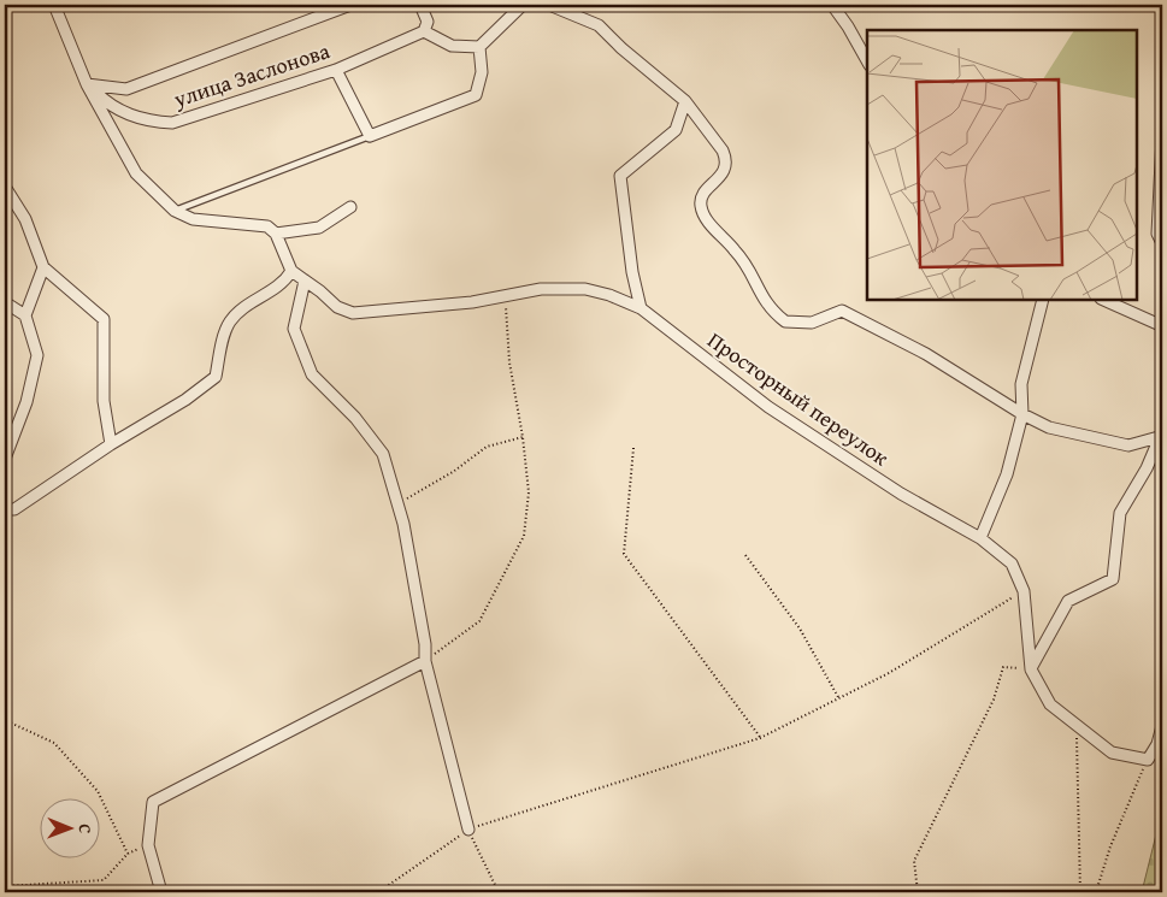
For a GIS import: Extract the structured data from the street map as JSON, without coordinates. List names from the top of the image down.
{
  "streets": {
    "street": ["улица Заслонова", "Просторный переулок"]
  },
  "north": "right"
}
